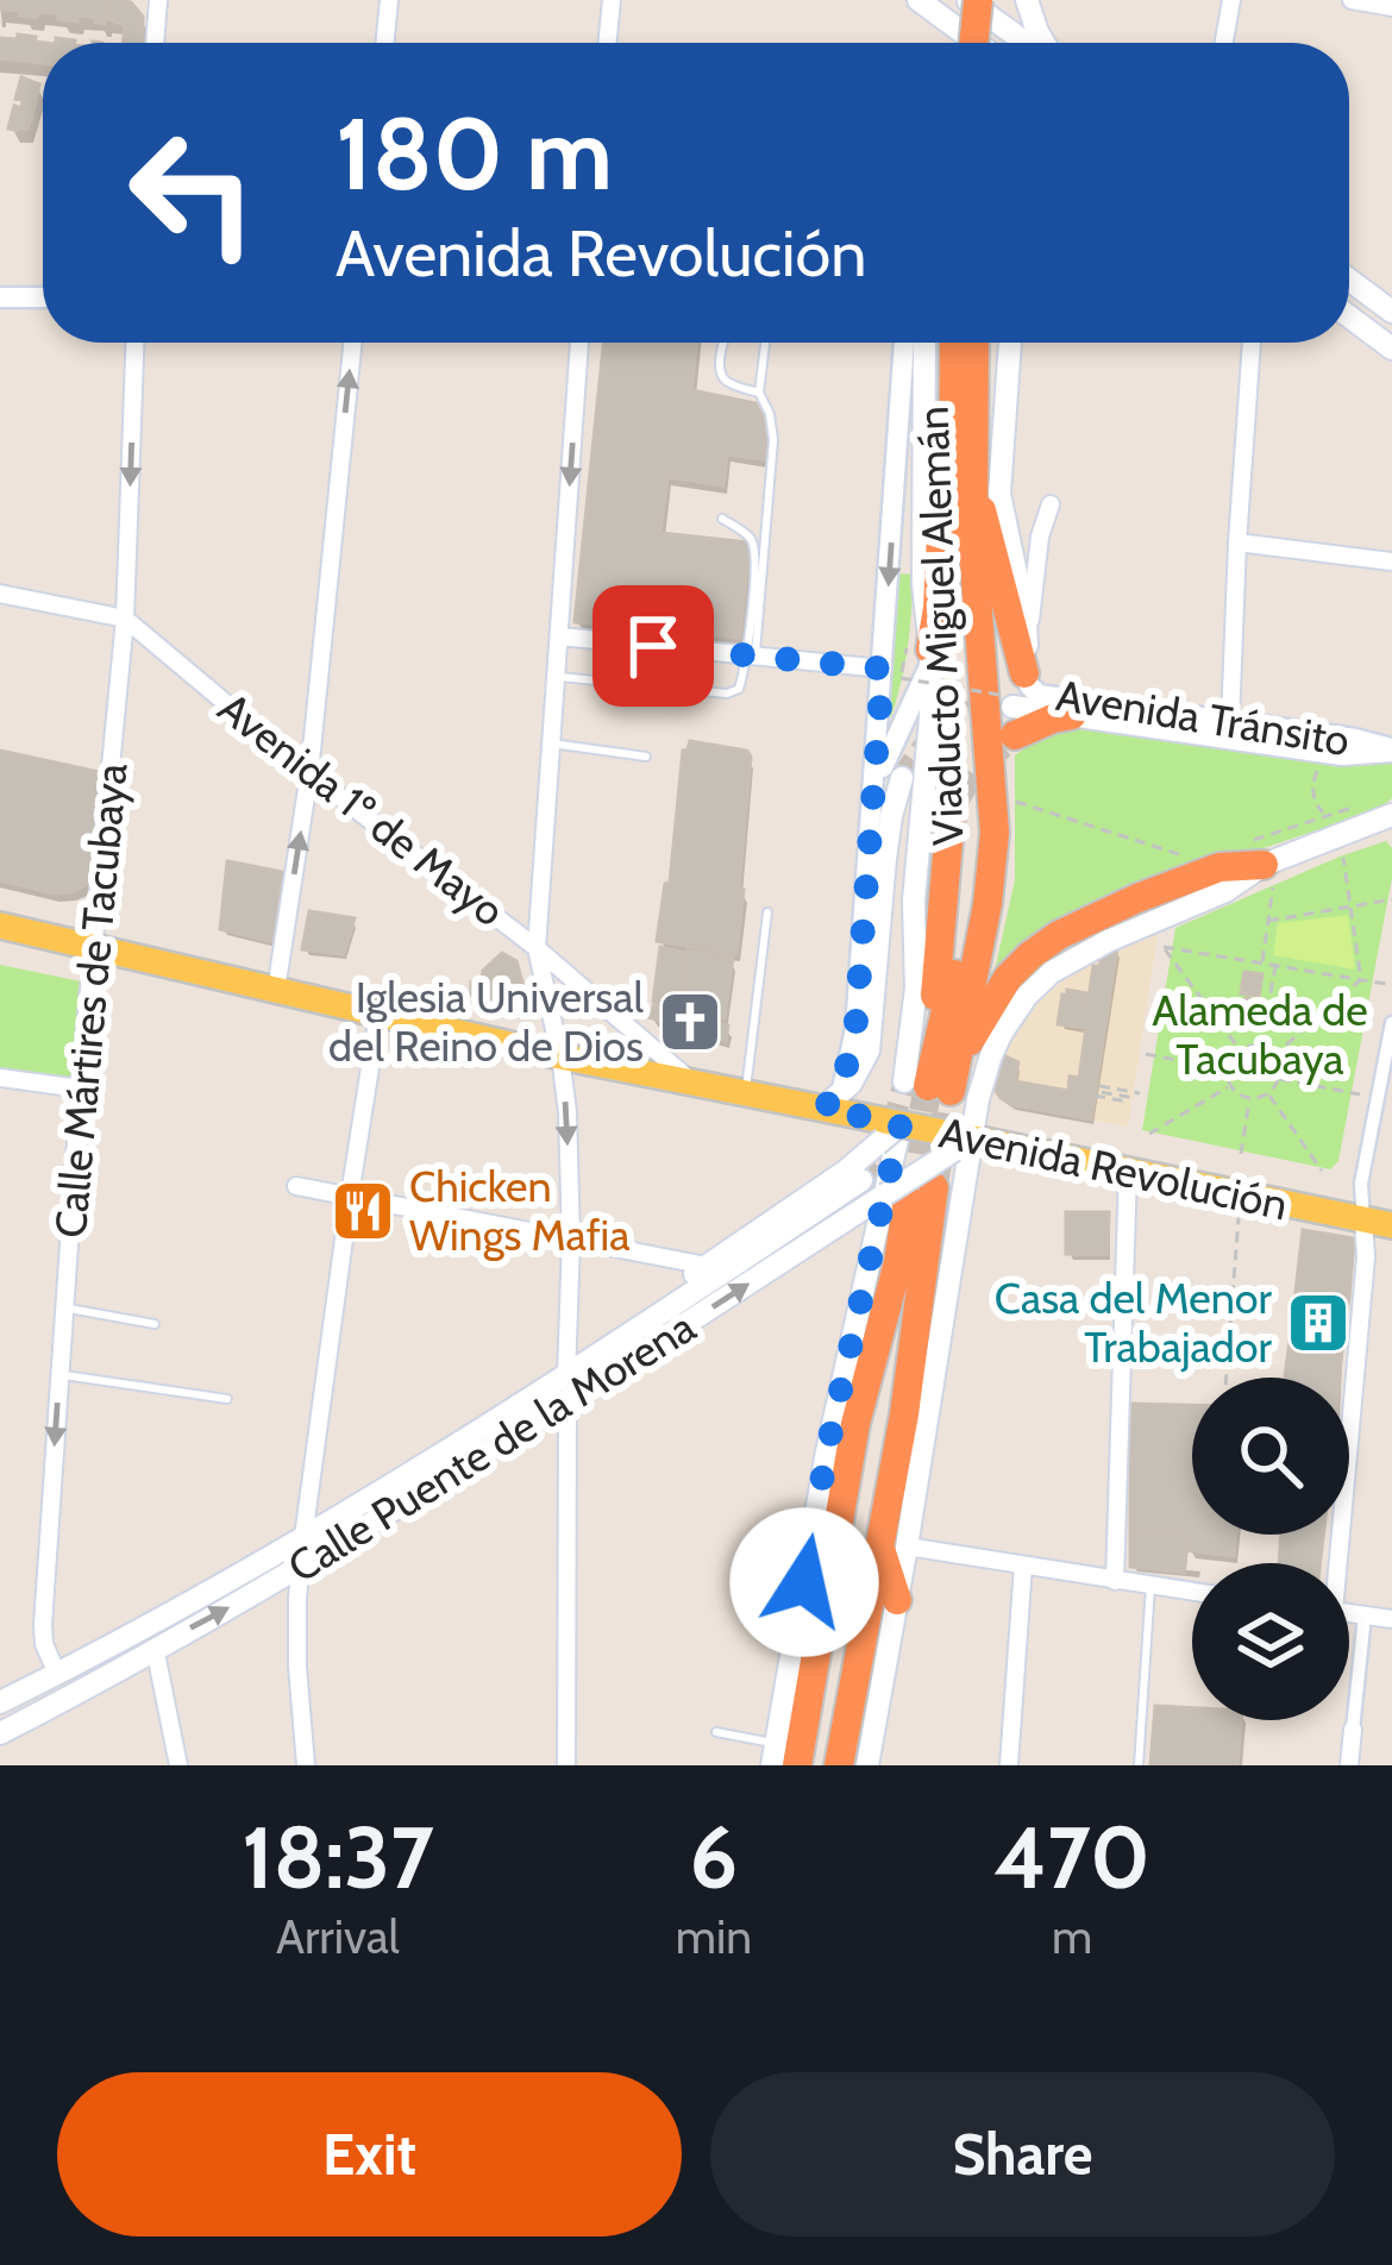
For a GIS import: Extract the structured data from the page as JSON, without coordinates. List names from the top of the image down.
{
  "streets": {
    "highway": ["Viaducto Miguel Alemán"],
    "main road": ["Avenida Revolución", "Calle Puente de la Morena"],
    "street": ["Avenida Tránsito", "Avenida 1º de Mayo", "Calle Mártires de Tacubaya"]
  },
  "crossings": [
    ["Viaducto Miguel Alemán", "Avenida Tránsito"],
    ["Viaducto Miguel Alemán", "Avenida Revolución"],
    ["Avenida 1º de Mayo", "Calle Mártires de Tacubaya"],
    ["Avenida 1º de Mayo", "Avenida Revolución"],
    ["Calle Mártires de Tacubaya", "Avenida Revolución"],
    ["Calle Mártires de Tacubaya", "Calle Puente de la Morena"],
    ["Avenida Revolución", "Calle Puente de la Morena"]
  ],
  "one_way": ["Calle Mártires de Tacubaya"],
  "parks": ["Alameda de Tacubaya"],
  "places": {
    "church": ["Iglesia Universal del Reino de Dios"],
    "restaurant": ["Chicken Wings Mafia"],
    "building": ["Casa del Menor Trabajador"]
  },
  "page": {
    "turn": ["180 m", "Avenida Revolución"],
    "eta": [
      "18:37",
      "Arrival",
      "6",
      "min",
      "470",
      "m"
    ],
    "buttons": ["Exit", "Share"]
  }
}
